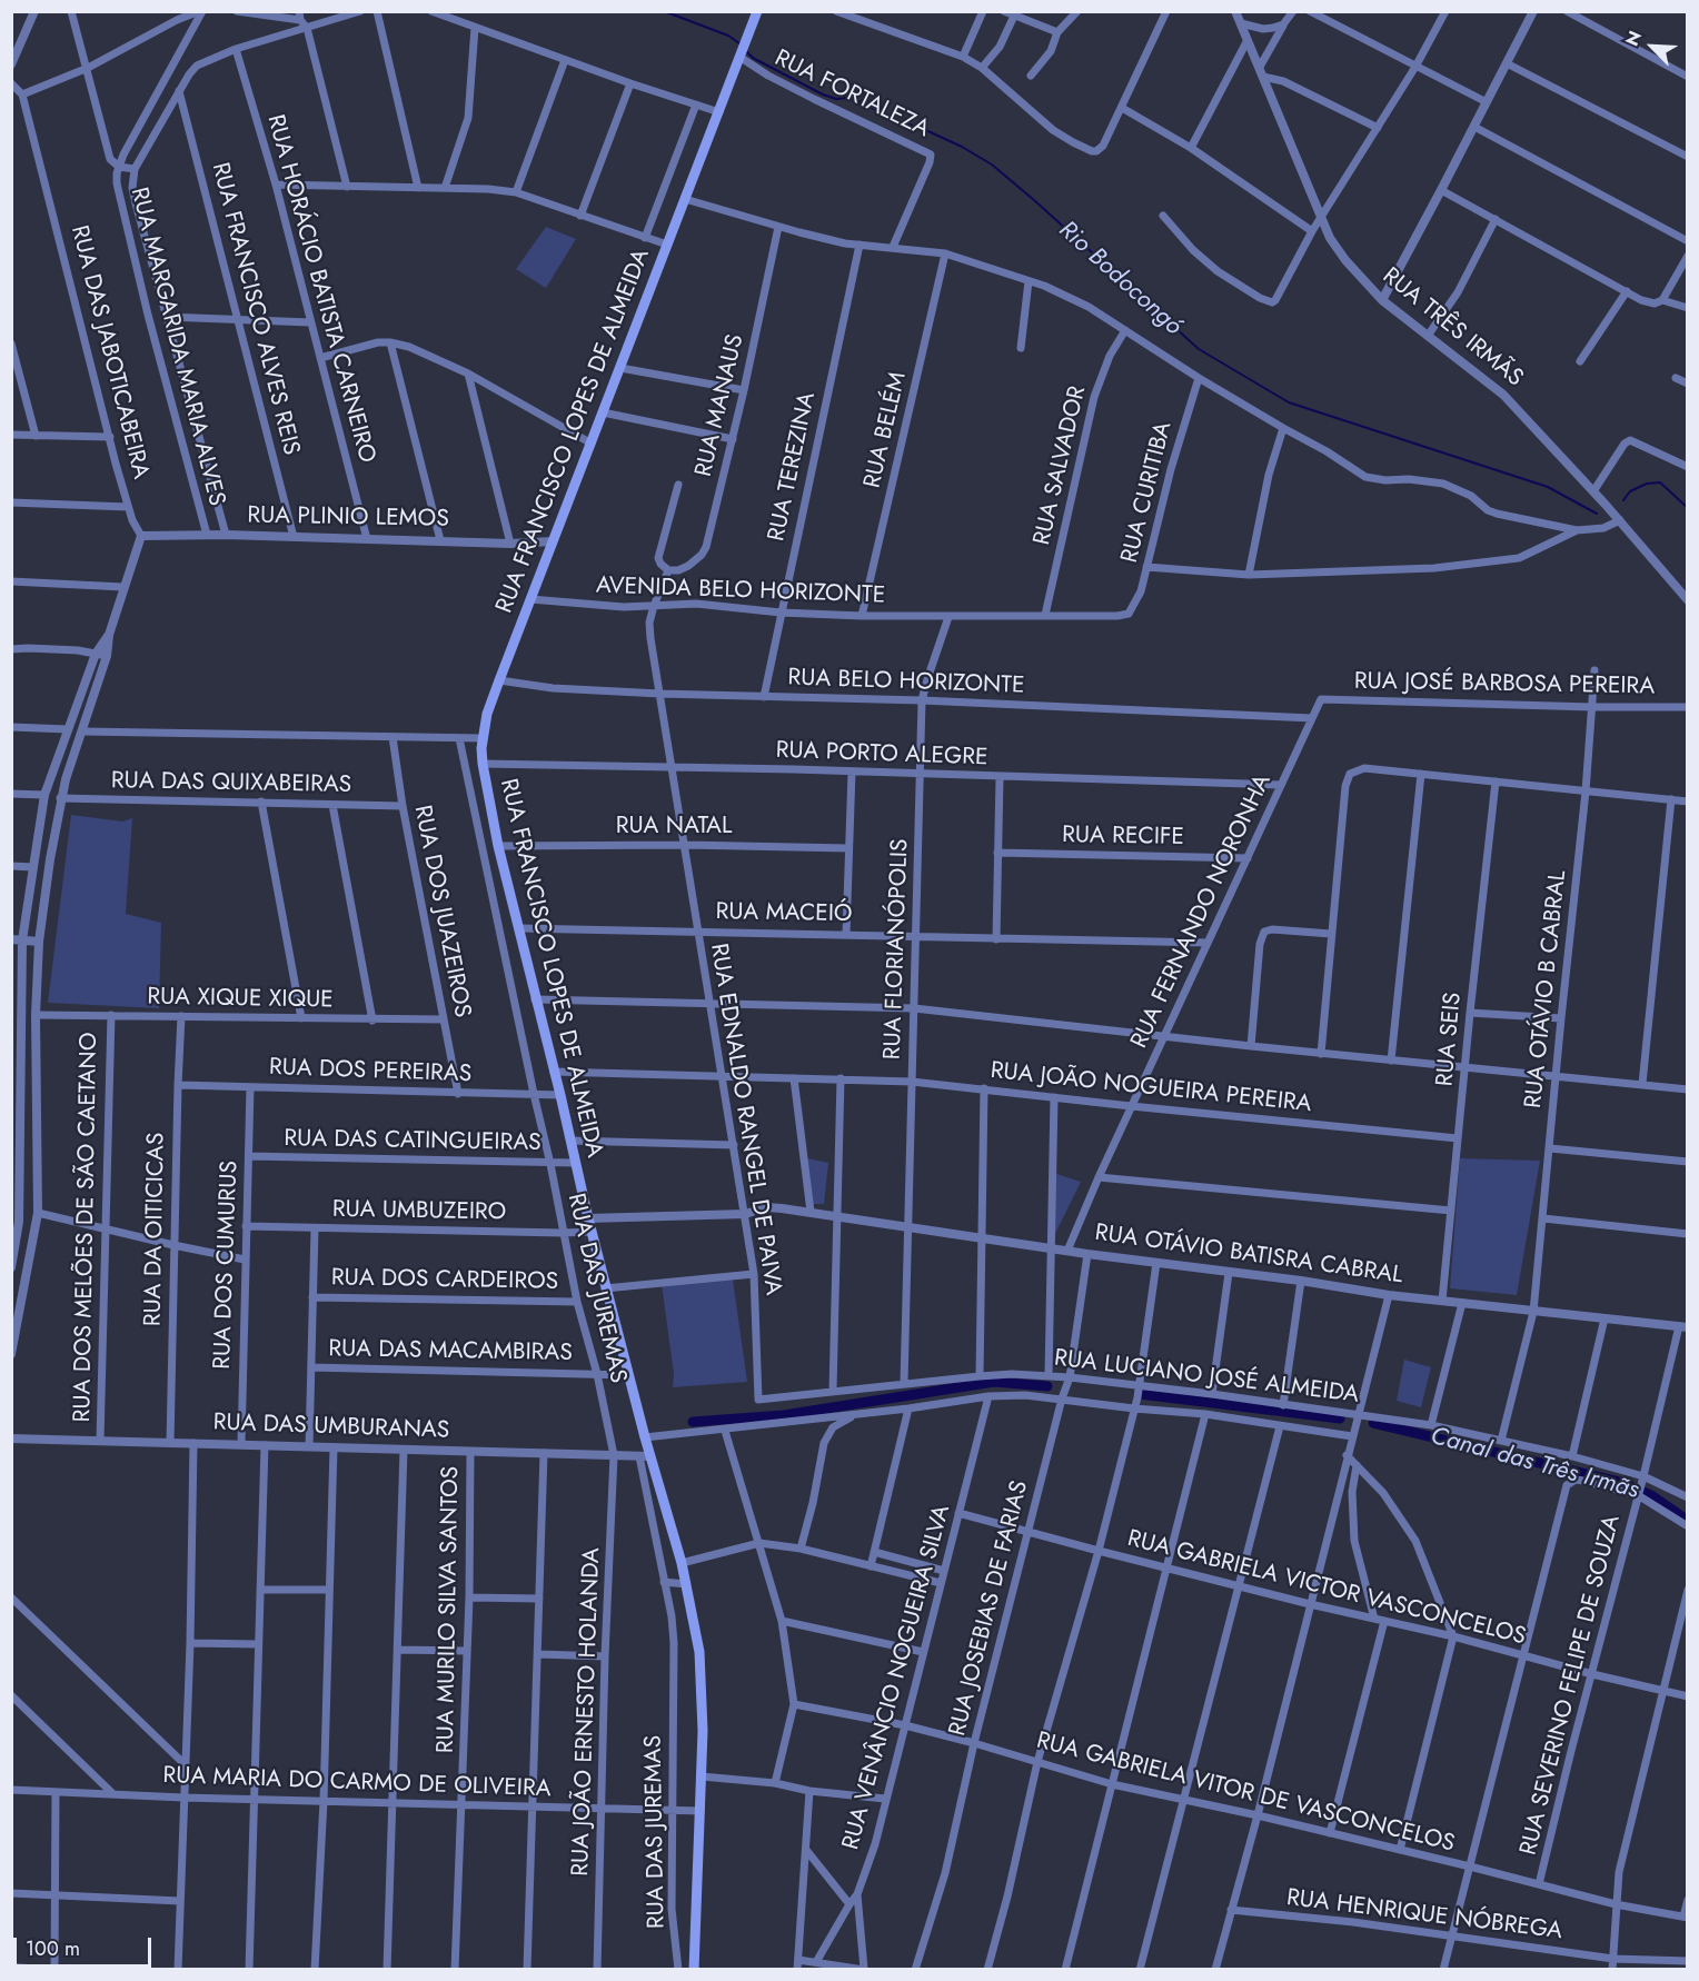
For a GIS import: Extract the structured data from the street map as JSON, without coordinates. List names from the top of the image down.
{
  "streets": {
    "main road": ["RUA FRANCISCO LOPES DE ALMEIDA"],
    "street": [
      "RUA FORTALEZA",
      "RUA HORÁCIO BATISTA CARNEIRO",
      "RUA FRANCISCO ALVES REIS",
      "RUA TRÊS IRMÃS",
      "RUA MARGARIDA MARIA ALVES",
      "RUA DAS JABOTICABEIRA",
      "RUA MANAUS",
      "RUA BELÉM",
      "RUA SALVADOR",
      "RUA TEREZINA",
      "RUA CURITIBA",
      "RUA PLINIO LEMOS",
      "AVENIDA BELO HORIZONTE",
      "RUA BELO HORIZONTE",
      "RUA JOSÉ BARBOSA PEREIRA",
      "RUA PORTO ALEGRE",
      "RUA DAS QUIXABEIRAS",
      "RUA NATAL",
      "RUA RECIFE",
      "RUA DOS JUAZEIROS",
      "RUA FERNANDO NORONHA",
      "RUA MACEIÓ",
      "RUA FLORIANÓPOLIS",
      "RUA OTÁVIO B CABRAL",
      "RUA XIQUE XIQUE",
      "RUA SEIS",
      "RUA DOS PEREIRAS",
      "RUA JOÃO NOGUEIRA PEREIRA",
      "RUA EDNALDO RANGEL DE PAIVA",
      "RUA DAS CATINGUEIRAS",
      "RUA UMBUZEIRO",
      "RUA DOS MELÕES DE SÃO CAETANO",
      "RUA DA OITICICAS",
      "RUA OTÁVIO BATISRA CABRAL",
      "RUA DOS CUMURUS",
      "RUA DOS CARDEIROS",
      "RUA DAS JUREMAS",
      "RUA DAS MACAMBIRAS",
      "RUA LUCIANO JOSÉ ALMEIDA",
      "RUA DAS UMBURANAS",
      "RUA GABRIELA VICTOR VASCONCELOS",
      "RUA JOSEBIAS DE FARIAS",
      "RUA MURILO SILVA SANTOS",
      "RUA VENÂNCIO NOGUEIRA SILVA",
      "RUA SEVERINO FELIPE DE SOUZA",
      "RUA JOÃO ERNESTO HOLANDA",
      "RUA MARIA DO CARMO DE OLIVEIRA",
      "RUA GABRIELA VITOR DE VASCONCELOS",
      "RUA HENRIQUE NÓBREGA"
    ]
  },
  "crossings": [
    ["RUA FORTALEZA", "RUA FRANCISCO LOPES DE ALMEIDA"],
    ["RUA HORÁCIO BATISTA CARNEIRO", "RUA PLINIO LEMOS"],
    ["RUA FRANCISCO ALVES REIS", "RUA PLINIO LEMOS"],
    ["RUA MARGARIDA MARIA ALVES", "RUA PLINIO LEMOS"],
    ["RUA DAS JABOTICABEIRA", "RUA PLINIO LEMOS"],
    ["RUA BELÉM", "AVENIDA BELO HORIZONTE"],
    ["RUA FRANCISCO LOPES DE ALMEIDA", "RUA PLINIO LEMOS"],
    ["RUA FRANCISCO LOPES DE ALMEIDA", "AVENIDA BELO HORIZONTE"],
    ["RUA FRANCISCO LOPES DE ALMEIDA", "RUA BELO HORIZONTE"],
    ["RUA FRANCISCO LOPES DE ALMEIDA", "RUA PORTO ALEGRE"],
    ["RUA FRANCISCO LOPES DE ALMEIDA", "RUA NATAL"],
    ["RUA FRANCISCO LOPES DE ALMEIDA", "RUA MACEIÓ"],
    ["RUA FRANCISCO LOPES DE ALMEIDA", "RUA DOS PEREIRAS"],
    ["RUA FRANCISCO LOPES DE ALMEIDA", "RUA JOÃO NOGUEIRA PEREIRA"],
    ["RUA FRANCISCO LOPES DE ALMEIDA", "RUA DAS CATINGUEIRAS"],
    ["RUA FRANCISCO LOPES DE ALMEIDA", "RUA UMBUZEIRO"],
    ["RUA FRANCISCO LOPES DE ALMEIDA", "RUA OTÁVIO BATISRA CABRAL"],
    ["RUA FRANCISCO LOPES DE ALMEIDA", "RUA DAS JUREMAS"],
    ["RUA FRANCISCO LOPES DE ALMEIDA", "RUA DAS MACAMBIRAS"],
    ["RUA FRANCISCO LOPES DE ALMEIDA", "RUA LUCIANO JOSÉ ALMEIDA"],
    ["RUA FRANCISCO LOPES DE ALMEIDA", "RUA DAS UMBURANAS"],
    ["RUA FRANCISCO LOPES DE ALMEIDA", "RUA MARIA DO CARMO DE OLIVEIRA"],
    ["RUA SALVADOR", "RUA CURITIBA"],
    ["RUA TEREZINA", "AVENIDA BELO HORIZONTE"],
    ["RUA TEREZINA", "RUA BELO HORIZONTE"],
    ["AVENIDA BELO HORIZONTE", "RUA FLORIANÓPOLIS"],
    ["RUA BELO HORIZONTE", "RUA FERNANDO NORONHA"],
    ["RUA BELO HORIZONTE", "RUA FLORIANÓPOLIS"],
    ["RUA JOSÉ BARBOSA PEREIRA", "RUA FERNANDO NORONHA"],
    ["RUA JOSÉ BARBOSA PEREIRA", "RUA OTÁVIO B CABRAL"],
    ["RUA PORTO ALEGRE", "RUA FERNANDO NORONHA"],
    ["RUA PORTO ALEGRE", "RUA FLORIANÓPOLIS"],
    ["RUA PORTO ALEGRE", "RUA EDNALDO RANGEL DE PAIVA"],
    ["RUA DAS QUIXABEIRAS", "RUA DOS JUAZEIROS"],
    ["RUA NATAL", "RUA EDNALDO RANGEL DE PAIVA"],
    ["RUA RECIFE", "RUA FERNANDO NORONHA"],
    ["RUA DOS JUAZEIROS", "RUA XIQUE XIQUE"],
    ["RUA DOS JUAZEIROS", "RUA DOS PEREIRAS"],
    ["RUA FERNANDO NORONHA", "RUA MACEIÓ"],
    ["RUA FERNANDO NORONHA", "RUA JOÃO NOGUEIRA PEREIRA"],
    ["RUA FERNANDO NORONHA", "RUA OTÁVIO BATISRA CABRAL"],
    ["RUA MACEIÓ", "RUA FLORIANÓPOLIS"],
    ["RUA MACEIÓ", "RUA EDNALDO RANGEL DE PAIVA"],
    ["RUA FLORIANÓPOLIS", "RUA JOÃO NOGUEIRA PEREIRA"],
    ["RUA FLORIANÓPOLIS", "RUA OTÁVIO BATISRA CABRAL"],
    ["RUA FLORIANÓPOLIS", "RUA LUCIANO JOSÉ ALMEIDA"],
    ["RUA OTÁVIO B CABRAL", "RUA OTÁVIO BATISRA CABRAL"],
    ["RUA OTÁVIO B CABRAL", "RUA LUCIANO JOSÉ ALMEIDA"],
    ["RUA XIQUE XIQUE", "RUA DOS MELÕES DE SÃO CAETANO"],
    ["RUA XIQUE XIQUE", "RUA DA OITICICAS"],
    ["RUA SEIS", "RUA JOÃO NOGUEIRA PEREIRA"],
    ["RUA SEIS", "RUA OTÁVIO BATISRA CABRAL"],
    ["RUA DOS PEREIRAS", "RUA DA OITICICAS"],
    ["RUA DOS PEREIRAS", "RUA DOS CUMURUS"],
    ["RUA DOS PEREIRAS", "RUA DAS JUREMAS"],
    ["RUA JOÃO NOGUEIRA PEREIRA", "RUA EDNALDO RANGEL DE PAIVA"],
    ["RUA EDNALDO RANGEL DE PAIVA", "RUA OTÁVIO BATISRA CABRAL"],
    ["RUA EDNALDO RANGEL DE PAIVA", "RUA LUCIANO JOSÉ ALMEIDA"],
    ["RUA DAS CATINGUEIRAS", "RUA DOS CUMURUS"],
    ["RUA DAS CATINGUEIRAS", "RUA DAS JUREMAS"],
    ["RUA UMBUZEIRO", "RUA DOS CUMURUS"],
    ["RUA UMBUZEIRO", "RUA DAS JUREMAS"],
    ["RUA DOS MELÕES DE SÃO CAETANO", "RUA DAS UMBURANAS"],
    ["RUA DA OITICICAS", "RUA DAS UMBURANAS"],
    ["RUA OTÁVIO BATISRA CABRAL", "RUA JOSEBIAS DE FARIAS"],
    ["RUA DOS CUMURUS", "RUA DAS UMBURANAS"],
    ["RUA DOS CARDEIROS", "RUA DAS JUREMAS"],
    ["RUA DAS JUREMAS", "RUA DAS MACAMBIRAS"],
    ["RUA DAS JUREMAS", "RUA DAS UMBURANAS"],
    ["RUA DAS JUREMAS", "RUA JOÃO ERNESTO HOLANDA"],
    ["RUA DAS JUREMAS", "RUA MARIA DO CARMO DE OLIVEIRA"],
    ["RUA LUCIANO JOSÉ ALMEIDA", "RUA JOSEBIAS DE FARIAS"],
    ["RUA LUCIANO JOSÉ ALMEIDA", "RUA VENÂNCIO NOGUEIRA SILVA"],
    ["RUA LUCIANO JOSÉ ALMEIDA", "RUA SEVERINO FELIPE DE SOUZA"],
    ["RUA DAS UMBURANAS", "RUA MURILO SILVA SANTOS"],
    ["RUA DAS UMBURANAS", "RUA JOÃO ERNESTO HOLANDA"],
    ["RUA GABRIELA VICTOR VASCONCELOS", "RUA JOSEBIAS DE FARIAS"],
    ["RUA GABRIELA VICTOR VASCONCELOS", "RUA VENÂNCIO NOGUEIRA SILVA"],
    ["RUA GABRIELA VICTOR VASCONCELOS", "RUA SEVERINO FELIPE DE SOUZA"],
    ["RUA JOSEBIAS DE FARIAS", "RUA GABRIELA VITOR DE VASCONCELOS"],
    ["RUA MURILO SILVA SANTOS", "RUA MARIA DO CARMO DE OLIVEIRA"],
    ["RUA VENÂNCIO NOGUEIRA SILVA", "RUA GABRIELA VITOR DE VASCONCELOS"],
    ["RUA SEVERINO FELIPE DE SOUZA", "RUA GABRIELA VITOR DE VASCONCELOS"],
    ["RUA JOÃO ERNESTO HOLANDA", "RUA MARIA DO CARMO DE OLIVEIRA"]
  ],
  "water": ["Rio Bodocongó", "Canal das Três Irmãs"],
  "scale_bar": "100 m",
  "north": "top left"
}
